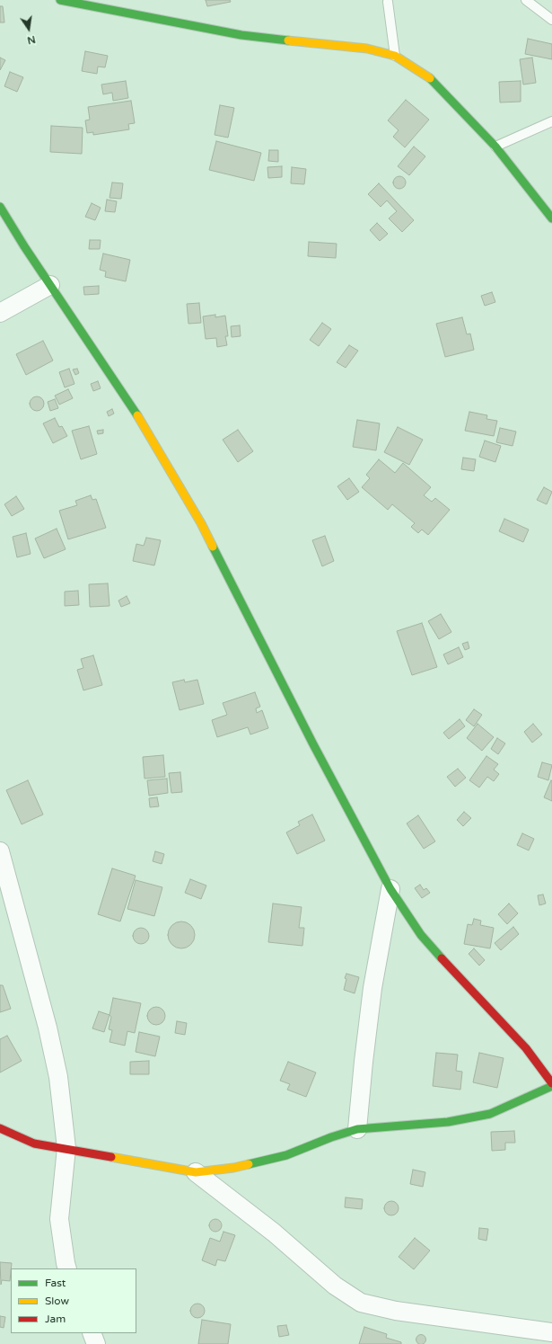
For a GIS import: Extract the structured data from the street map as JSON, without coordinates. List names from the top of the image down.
{
  "legend": ["Fast", "Slow", "Jam"],
  "north": "bottom"
}
